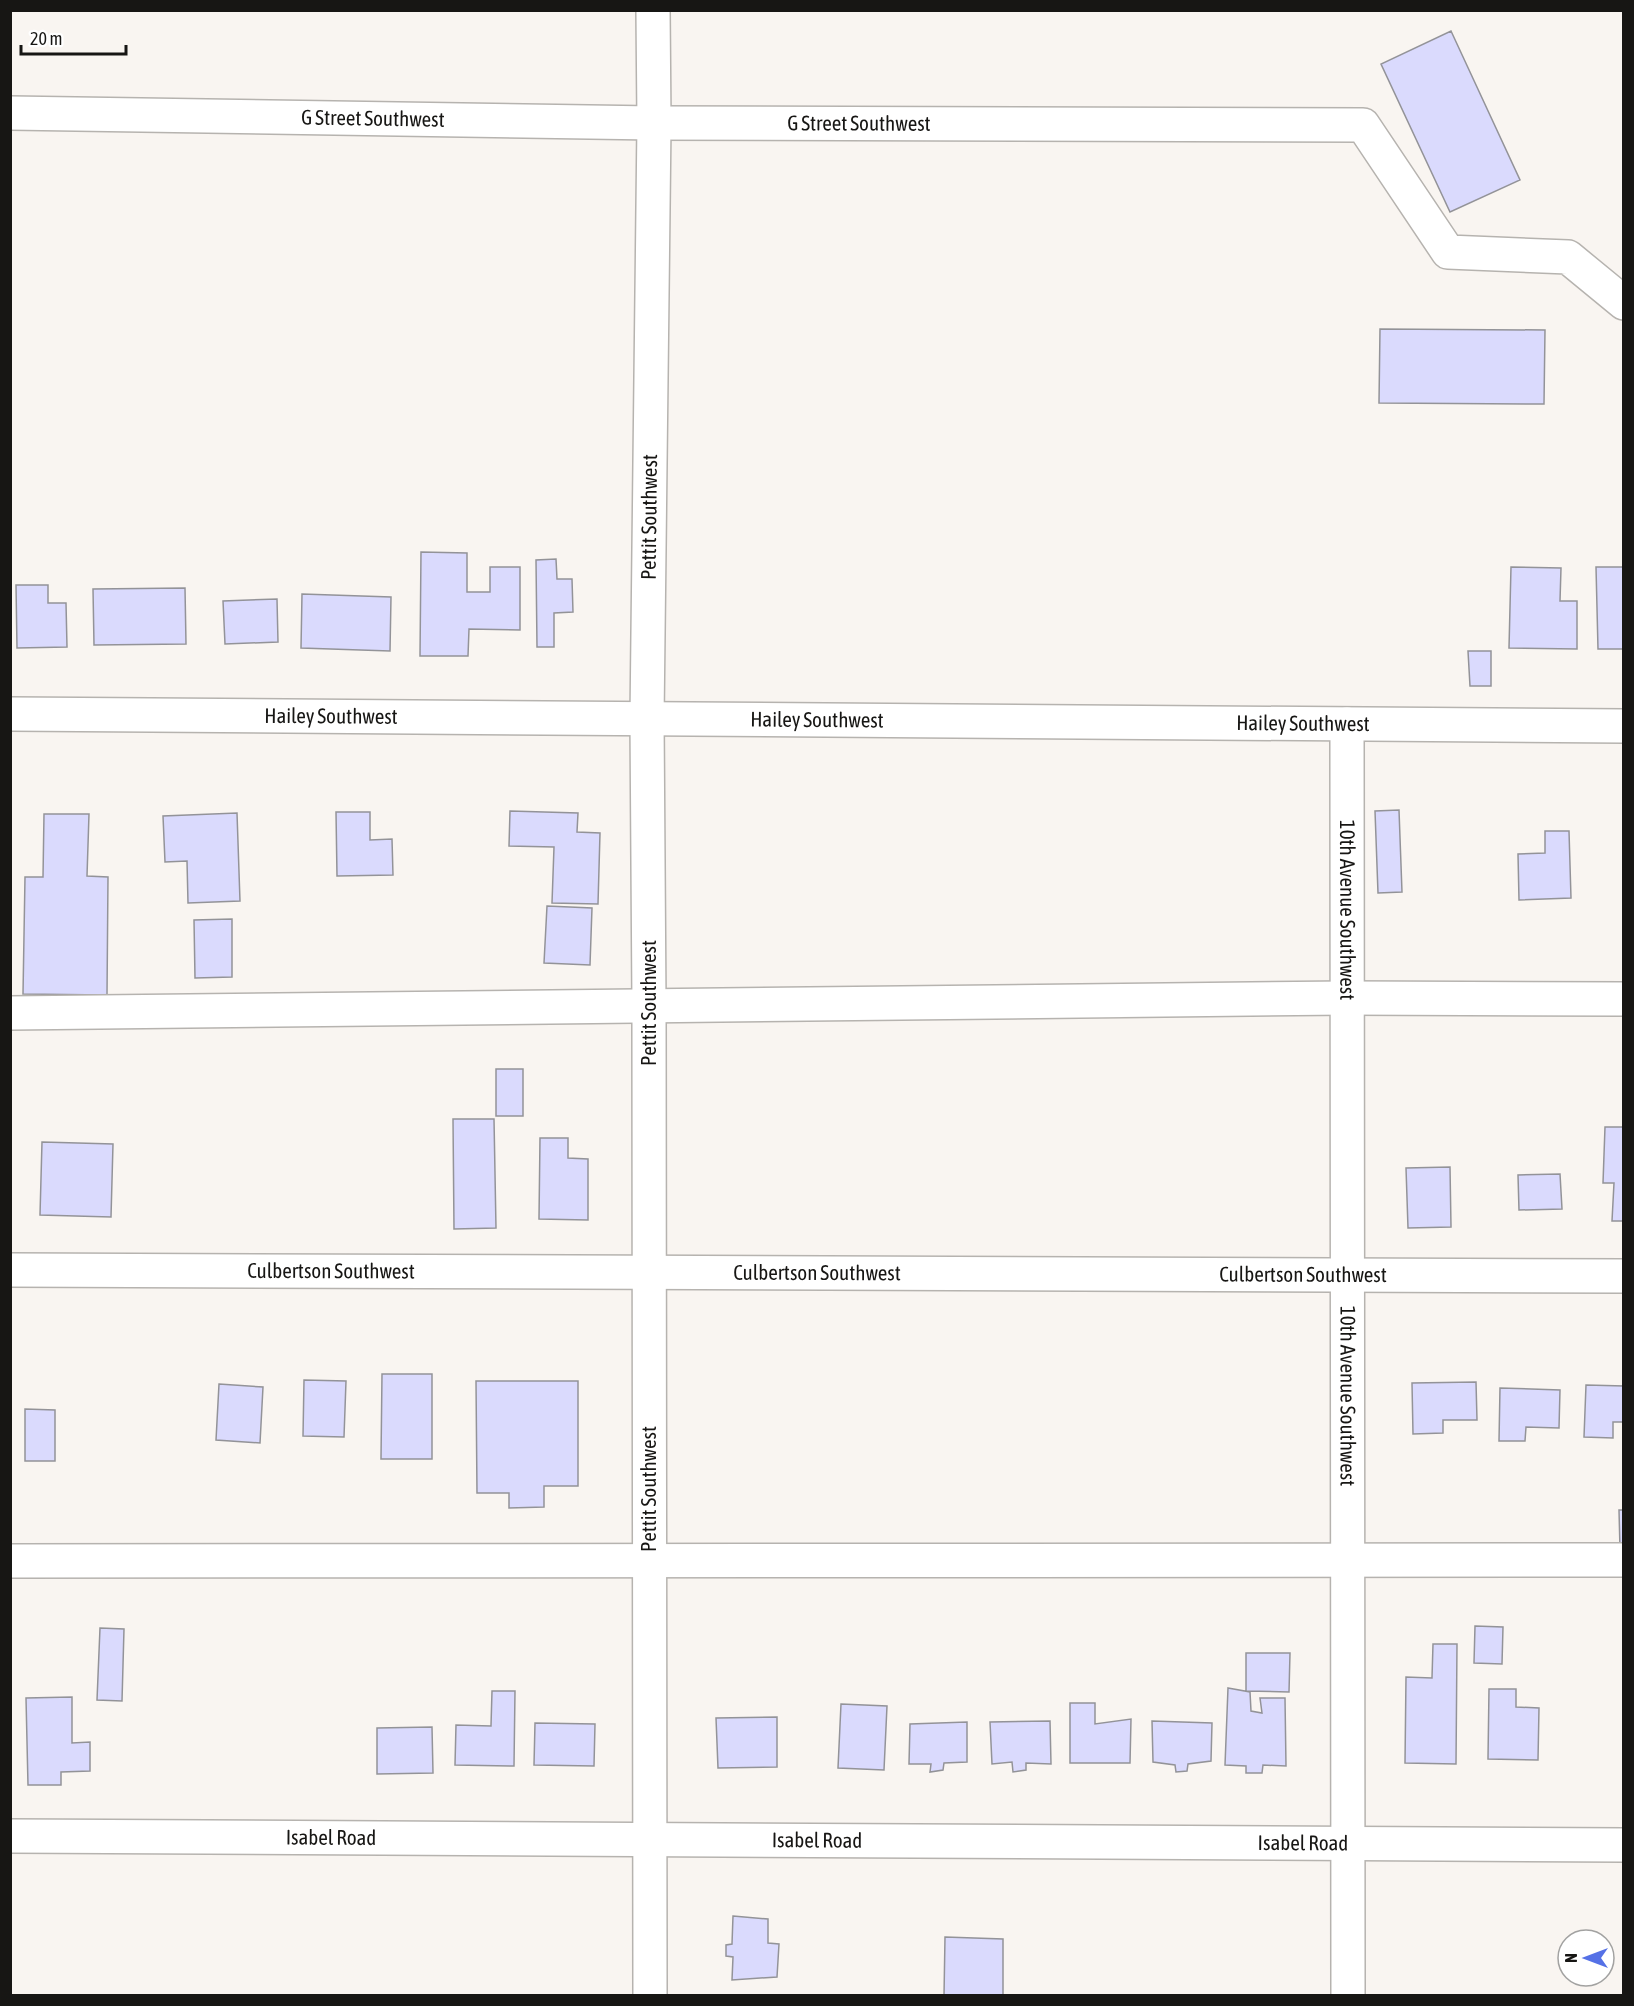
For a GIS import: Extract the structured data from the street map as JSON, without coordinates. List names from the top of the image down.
{
  "streets": {
    "street": [
      "G Street Southwest",
      "Pettit Southwest",
      "Hailey Southwest",
      "10th Avenue Southwest",
      "Culbertson Southwest",
      "Isabel Road"
    ]
  },
  "crossings": [
    ["G Street Southwest", "Pettit Southwest"],
    ["Pettit Southwest", "Hailey Southwest"],
    ["Pettit Southwest", "Culbertson Southwest"],
    ["Pettit Southwest", "Isabel Road"],
    ["Hailey Southwest", "10th Avenue Southwest"],
    ["10th Avenue Southwest", "Culbertson Southwest"],
    ["10th Avenue Southwest", "Isabel Road"]
  ],
  "scale_bar": "20 m",
  "north": "left"
}
